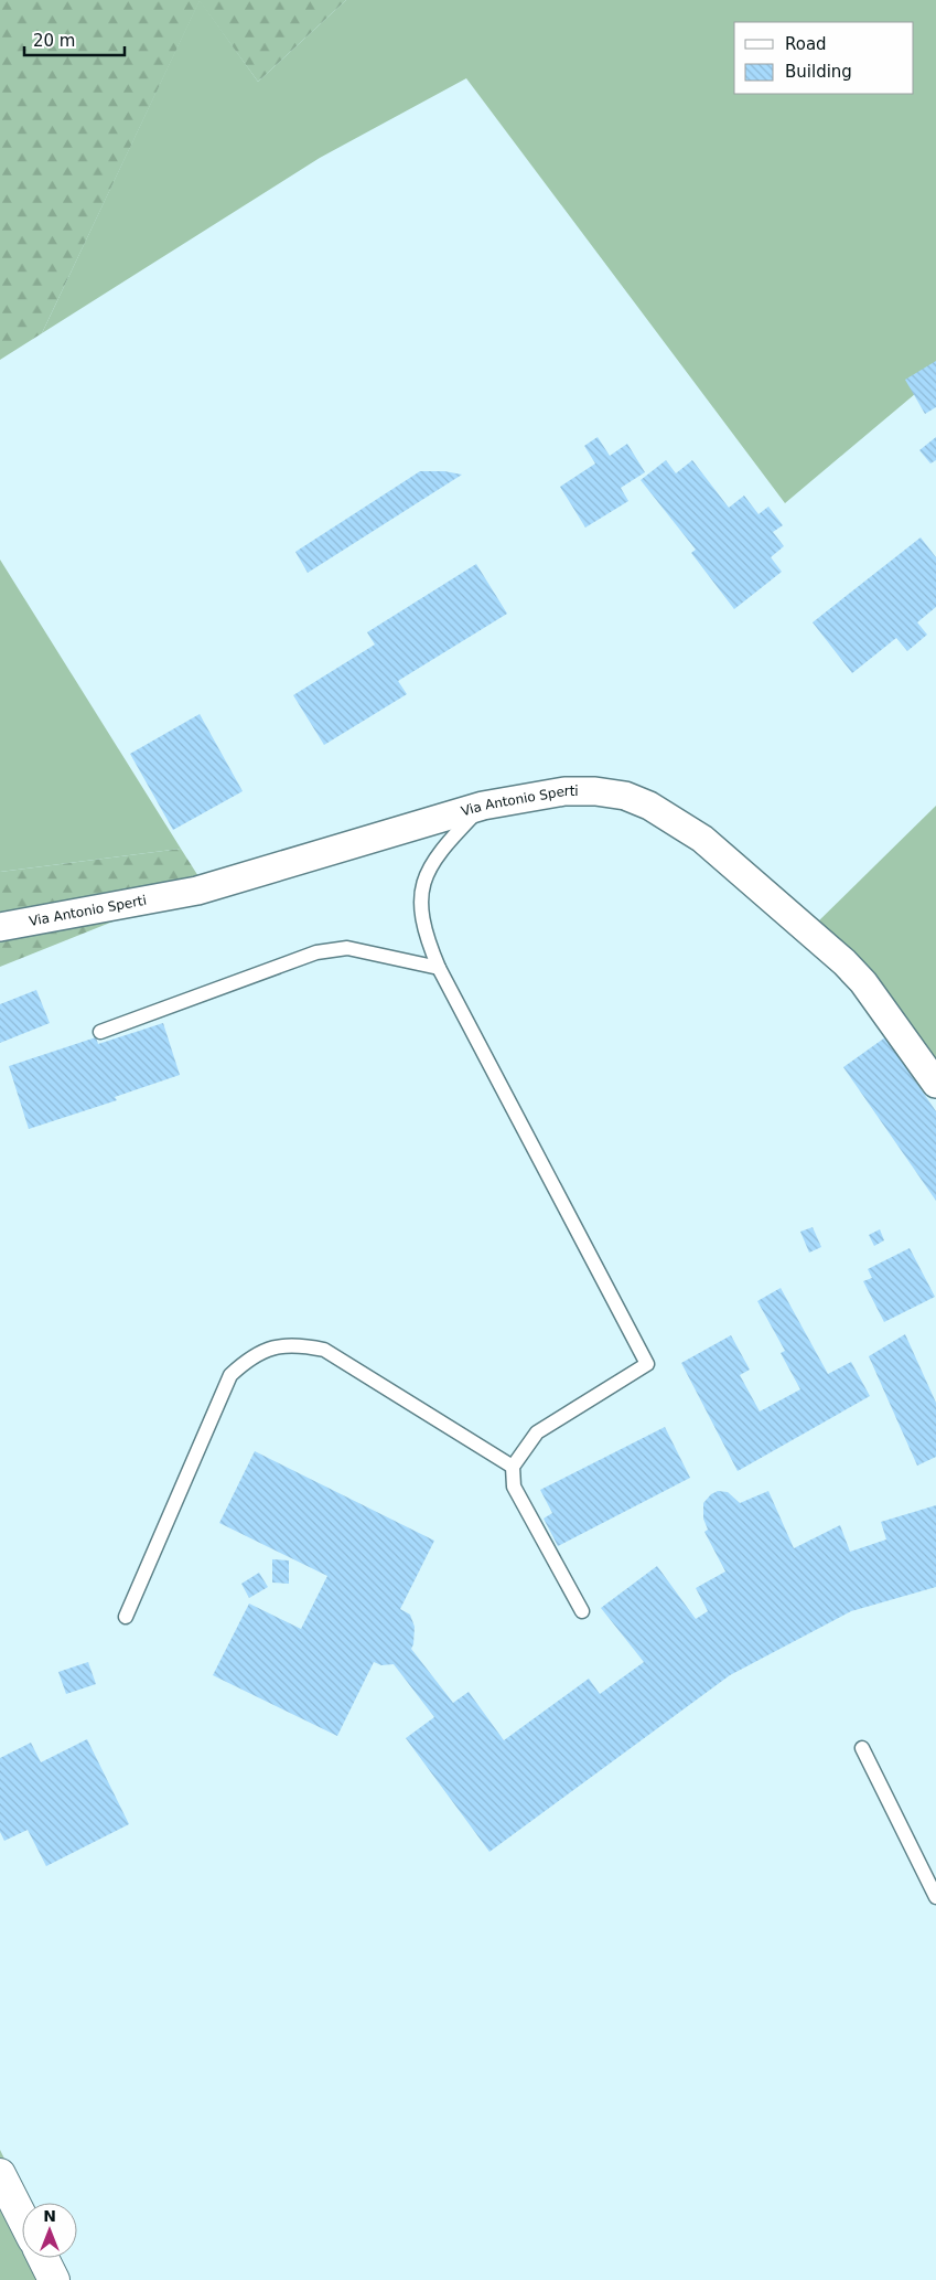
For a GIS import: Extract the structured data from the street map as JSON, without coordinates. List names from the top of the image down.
{
  "streets": {
    "street": ["Via Antonio Sperti"]
  },
  "legend": ["Road", "Building"],
  "scale_bar": "20 m",
  "north": "top"
}
